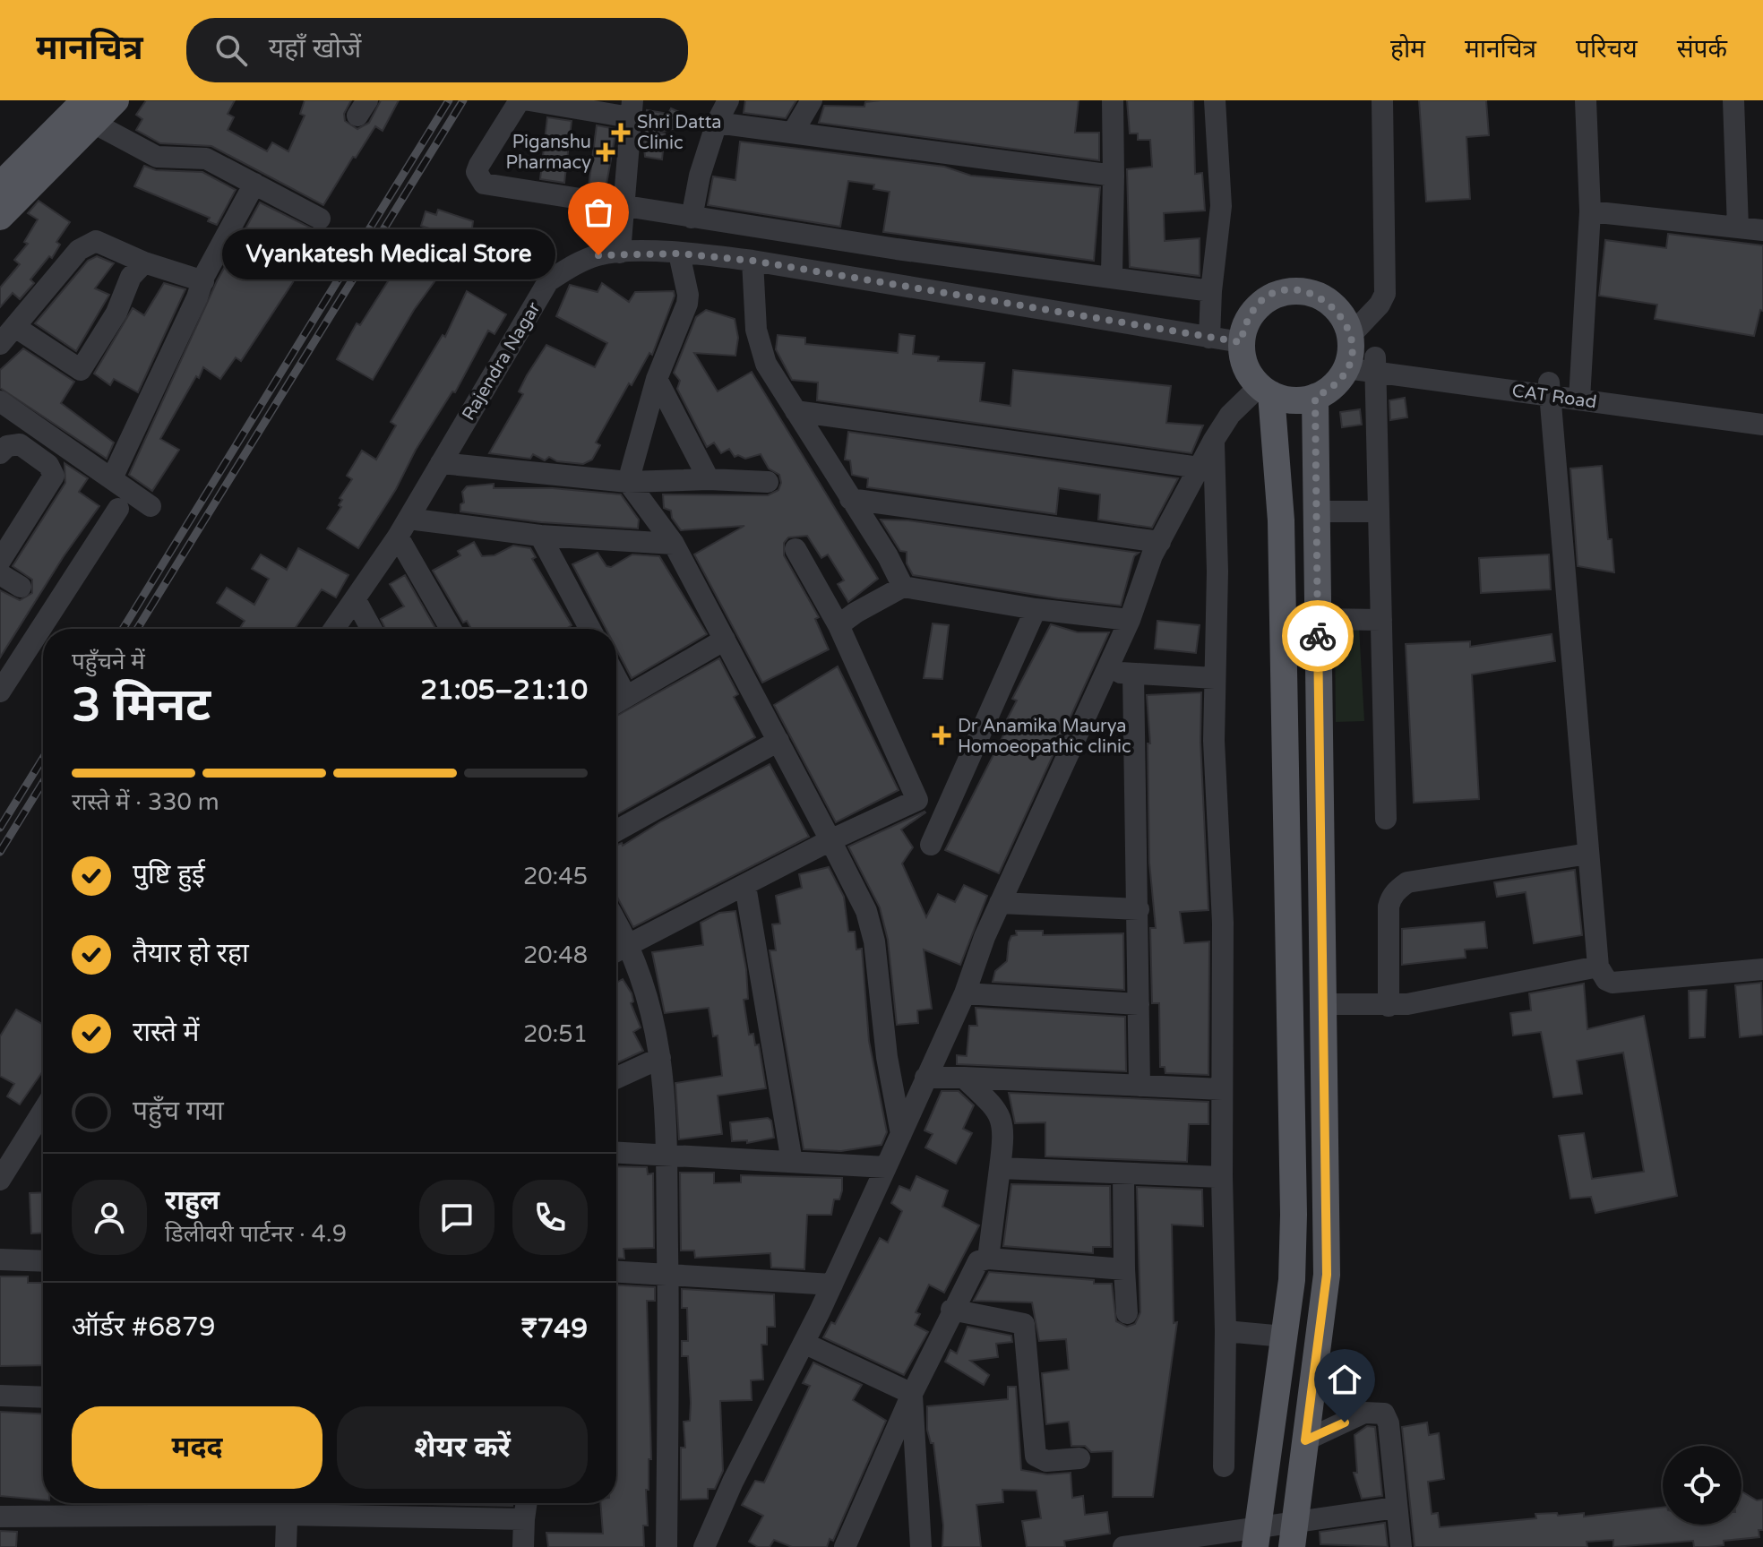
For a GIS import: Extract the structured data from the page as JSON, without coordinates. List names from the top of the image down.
{
  "streets": {
    "street": ["Rajendra Nagar", "CAT Road"]
  },
  "crossings": [
    ["Rajendra Nagar", "CAT Road"]
  ],
  "places": {
    "health": ["Shri Datta Clinic", "Piganshu Pharmacy", "Dr Anamika Maurya Homoeopathic clinic"],
    "other": ["Vyankatesh Medical Store"]
  },
  "page": {
    "header": "मानचित्र",
    "search": "यहाँ खोजें",
    "nav": [
      "होम",
      "मानचित्र",
      "परिचय",
      "संपर्क"
    ],
    "bubble": "Vyankatesh Medical Store",
    "heading": ["3 मिनट", "पहुँचने में", "21:05–21:10"],
    "panel": [
      "राहुल",
      "डिलीवरी पार्टनर · 4.9",
      "ऑर्डर #6879",
      "₹749"
    ],
    "bar": "रास्ते में · 330 m",
    "list": [
      ["पुष्टि हुई", "20:45"],
      ["तैयार हो रहा", "20:48"],
      ["रास्ते में", "20:51"],
      "पहुँच गया"
    ],
    "buttons": ["मदद", "शेयर करें"]
  }
}
